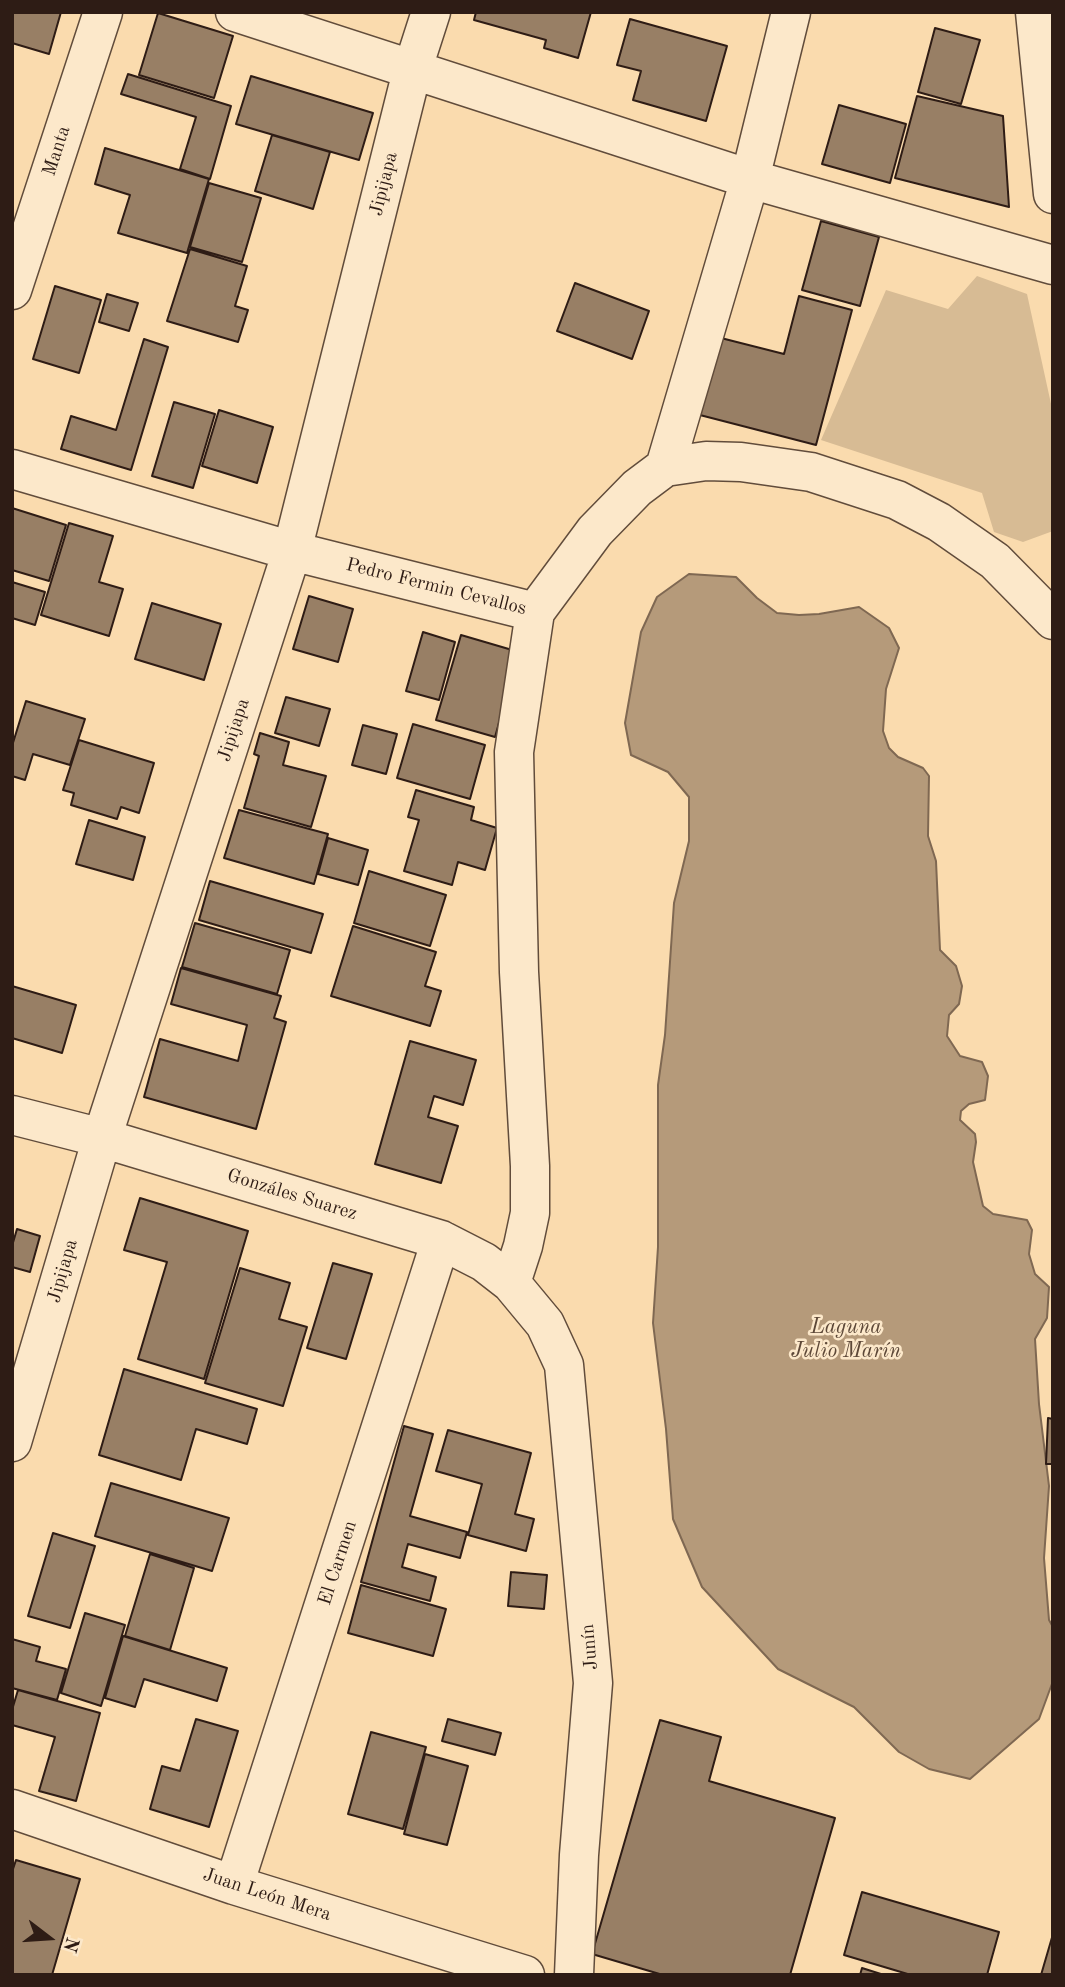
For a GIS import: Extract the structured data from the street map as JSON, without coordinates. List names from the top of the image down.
{
  "streets": {
    "street": [
      "Manta",
      "Jipijapa",
      "Pedro Fermin Cevallos",
      "Gonzáles Suarez",
      "El Carmen",
      "Junín",
      "Juan León Mera"
    ]
  },
  "crossings": [
    ["Jipijapa", "Pedro Fermin Cevallos"],
    ["Jipijapa", "Gonzáles Suarez"],
    ["Gonzáles Suarez", "El Carmen"],
    ["Gonzáles Suarez", "Junín"],
    ["El Carmen", "Juan León Mera"]
  ],
  "water": ["Laguna Julio Marín"],
  "north": "right"
}
